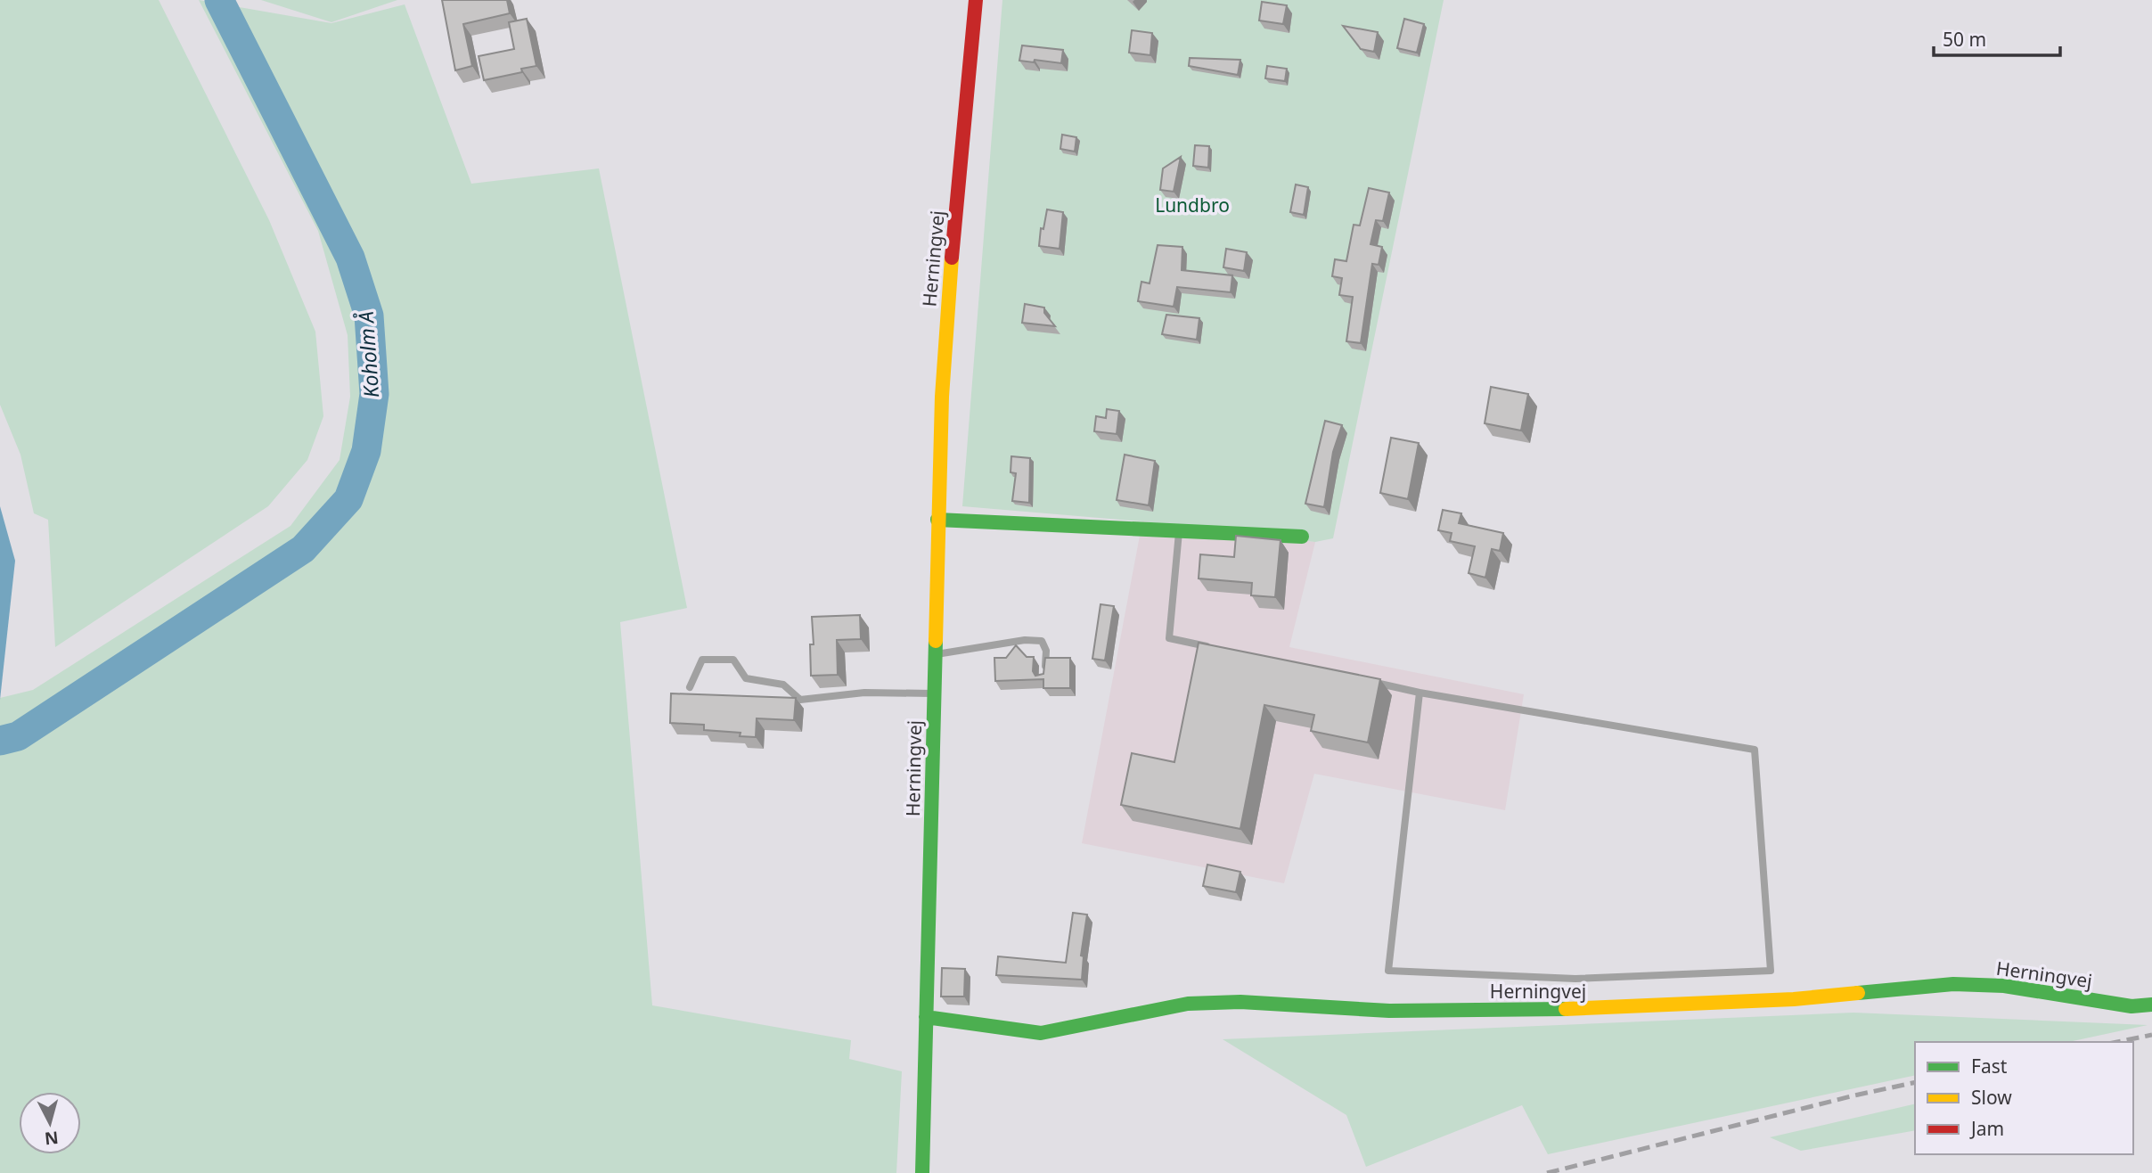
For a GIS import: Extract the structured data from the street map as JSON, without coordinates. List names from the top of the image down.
{
  "streets": {
    "street": ["Herningvej"]
  },
  "water": ["Koholm Å"],
  "parks": ["Lundbro"],
  "legend": ["Fast", "Slow", "Jam"],
  "scale_bar": "50 m",
  "north": "bottom"
}
